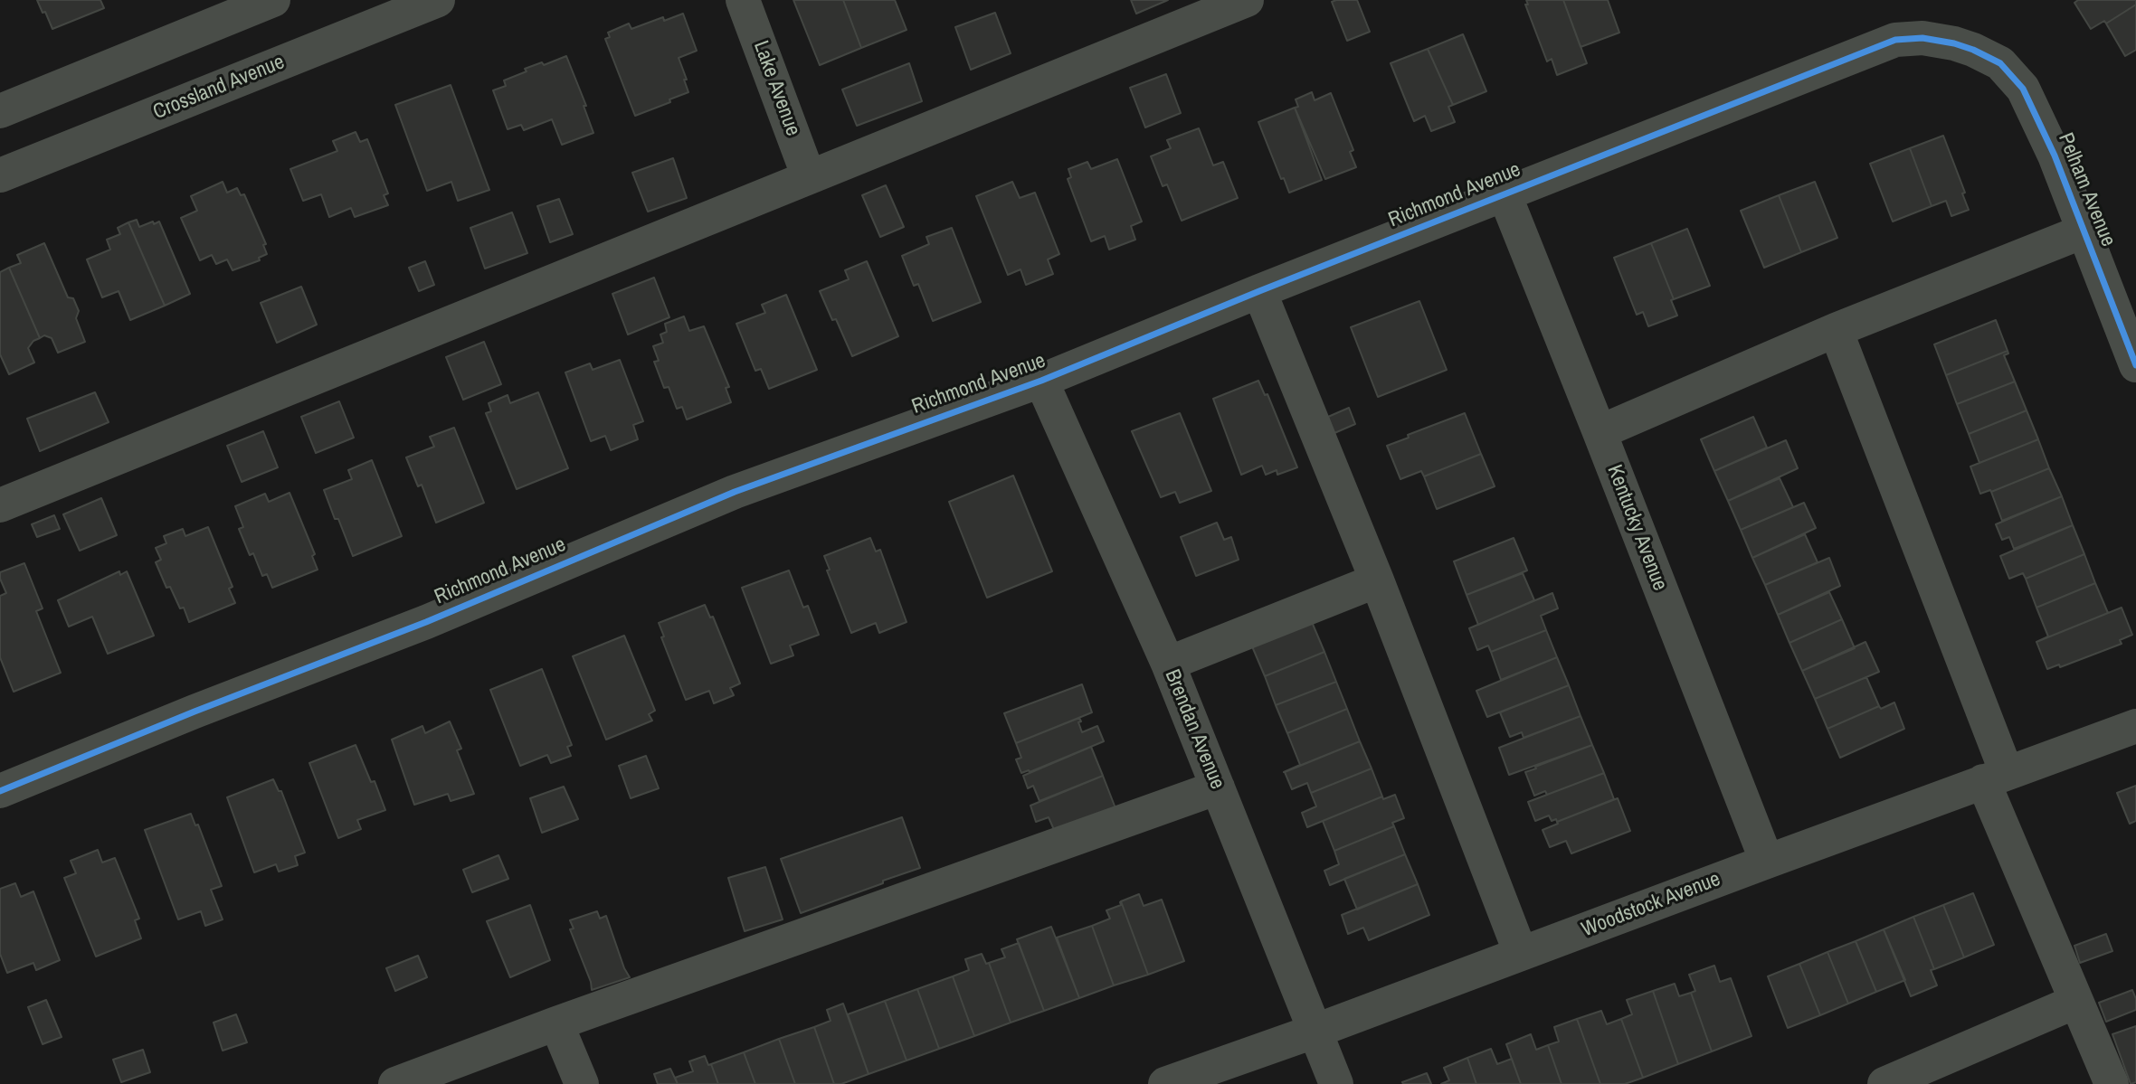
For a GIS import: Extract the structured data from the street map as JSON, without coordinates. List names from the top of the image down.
{
  "streets": {
    "street": [
      "Crossland Avenue",
      "Lake Avenue",
      "Pelham Avenue",
      "Richmond Avenue",
      "Kentucky Avenue",
      "Brendan Avenue",
      "Woodstock Avenue"
    ]
  },
  "crossings": [
    ["Pelham Avenue", "Richmond Avenue"],
    ["Richmond Avenue", "Kentucky Avenue"],
    ["Richmond Avenue", "Brendan Avenue"],
    ["Kentucky Avenue", "Woodstock Avenue"],
    ["Brendan Avenue", "Woodstock Avenue"]
  ]
}
